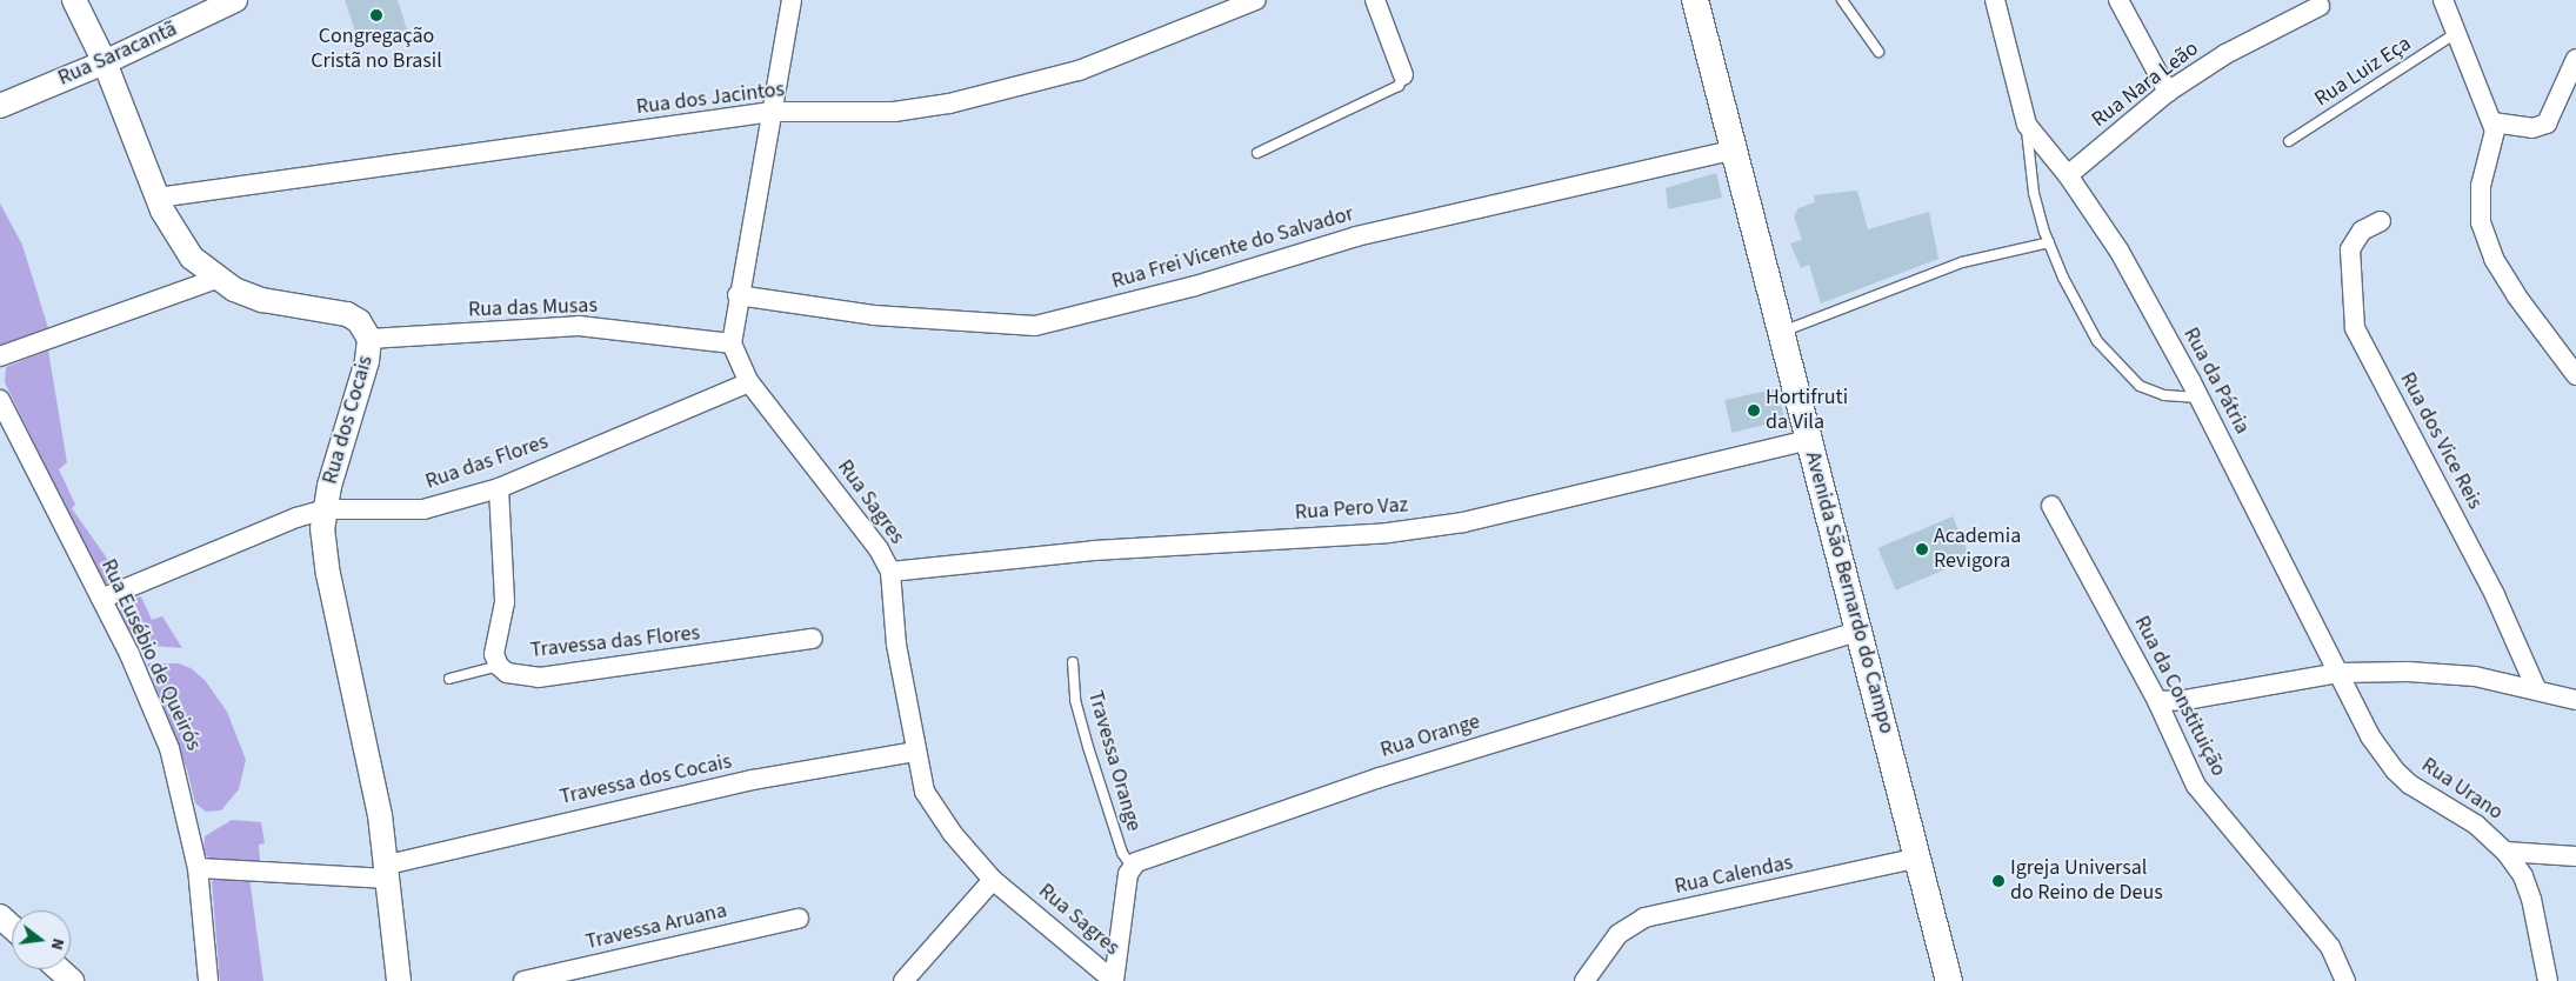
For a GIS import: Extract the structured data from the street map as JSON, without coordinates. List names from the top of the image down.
{
  "streets": {
    "main road": ["Avenida São Bernardo do Campo"],
    "street": [
      "Rua Saracantã",
      "Rua Nara Leão",
      "Rua dos Jacintos",
      "Rua Frei Vicente do Salvador",
      "Rua das Musas",
      "Rua da Pátria",
      "Rua dos Cocais",
      "Rua dos Vice Reis",
      "Rua das Flores",
      "Rua Sagres",
      "Rua Pero Vaz",
      "Travessa das Flores",
      "Rua Eusébio de Queirós",
      "Rua da Constituição",
      "Rua Orange",
      "Travessa dos Cocais",
      "Rua Urano",
      "Rua Calendas",
      "Travessa Aruana"
    ],
    "lane": ["Rua Luiz Eça", "Travessa Orange"]
  },
  "crossings": [
    ["Rua Saracantã", "Rua dos Cocais"],
    ["Rua Nara Leão", "Rua da Pátria"],
    ["Rua dos Jacintos", "Rua dos Cocais"],
    ["Rua Frei Vicente do Salvador", "Avenida São Bernardo do Campo"],
    ["Rua das Musas", "Rua dos Cocais"],
    ["Rua das Musas", "Rua Sagres"],
    ["Rua da Pátria", "Rua Urano"],
    ["Rua dos Cocais", "Rua das Flores"],
    ["Rua dos Cocais", "Travessa dos Cocais"],
    ["Rua das Flores", "Rua Sagres"],
    ["Rua das Flores", "Travessa das Flores"],
    ["Rua das Flores", "Rua Eusébio de Queirós"],
    ["Rua Sagres", "Rua Pero Vaz"],
    ["Rua Sagres", "Travessa dos Cocais"],
    ["Rua Pero Vaz", "Avenida São Bernardo do Campo"],
    ["Avenida São Bernardo do Campo", "Rua Orange"],
    ["Avenida São Bernardo do Campo", "Rua Calendas"],
    ["Rua Eusébio de Queirós", "Travessa dos Cocais"],
    ["Rua Orange", "Travessa Orange"]
  ],
  "places": [
    "Congregação Cristã no Brasil",
    "Hortifruti da Vila",
    "Academia Revigora",
    "Igreja Universal do Reino de Deus"
  ],
  "north": "right"
}
